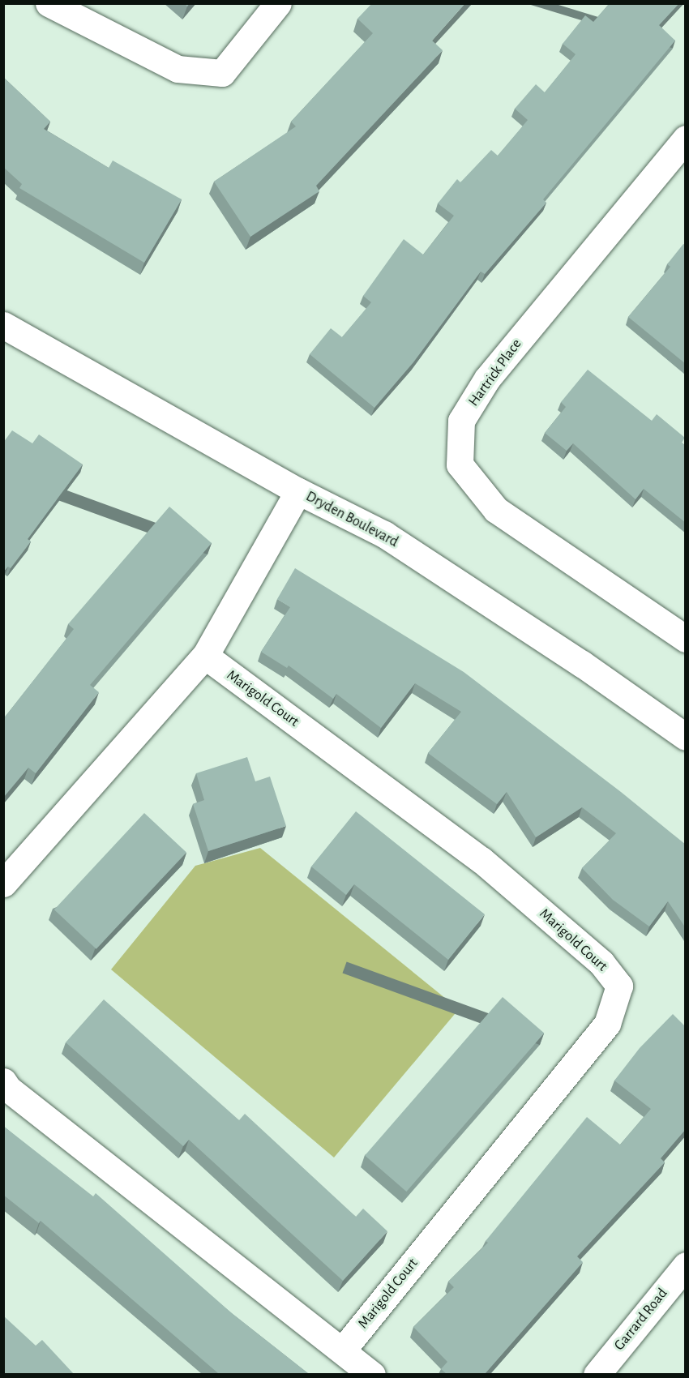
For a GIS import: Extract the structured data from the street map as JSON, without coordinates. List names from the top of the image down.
{
  "streets": {
    "street": [
      "Hartrick Place",
      "Dryden Boulevard",
      "Marigold Court",
      "Garrard Road"
    ]
  }
}
